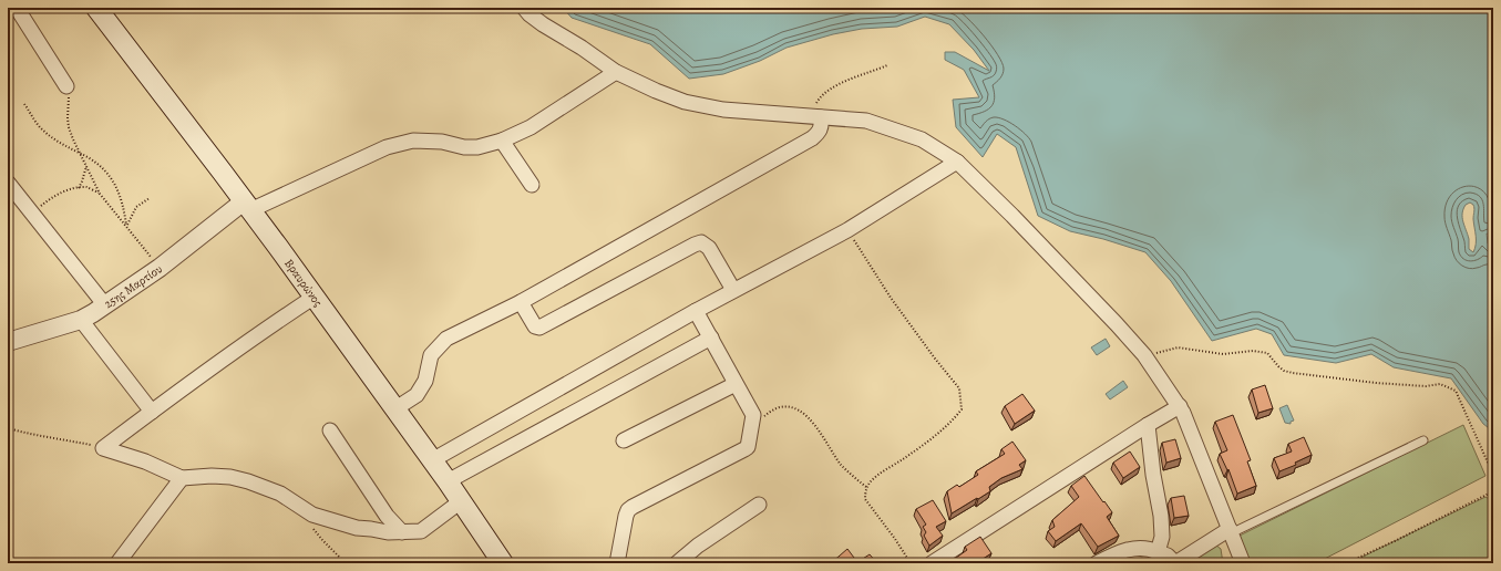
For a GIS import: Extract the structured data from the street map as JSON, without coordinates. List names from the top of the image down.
{
  "streets": {
    "main road": ["Βραυρώνος"],
    "street": ["25ης Μαρτίου"]
  },
  "crossings": [
    ["Βραυρώνος", "25ης Μαρτίου"]
  ]
}
